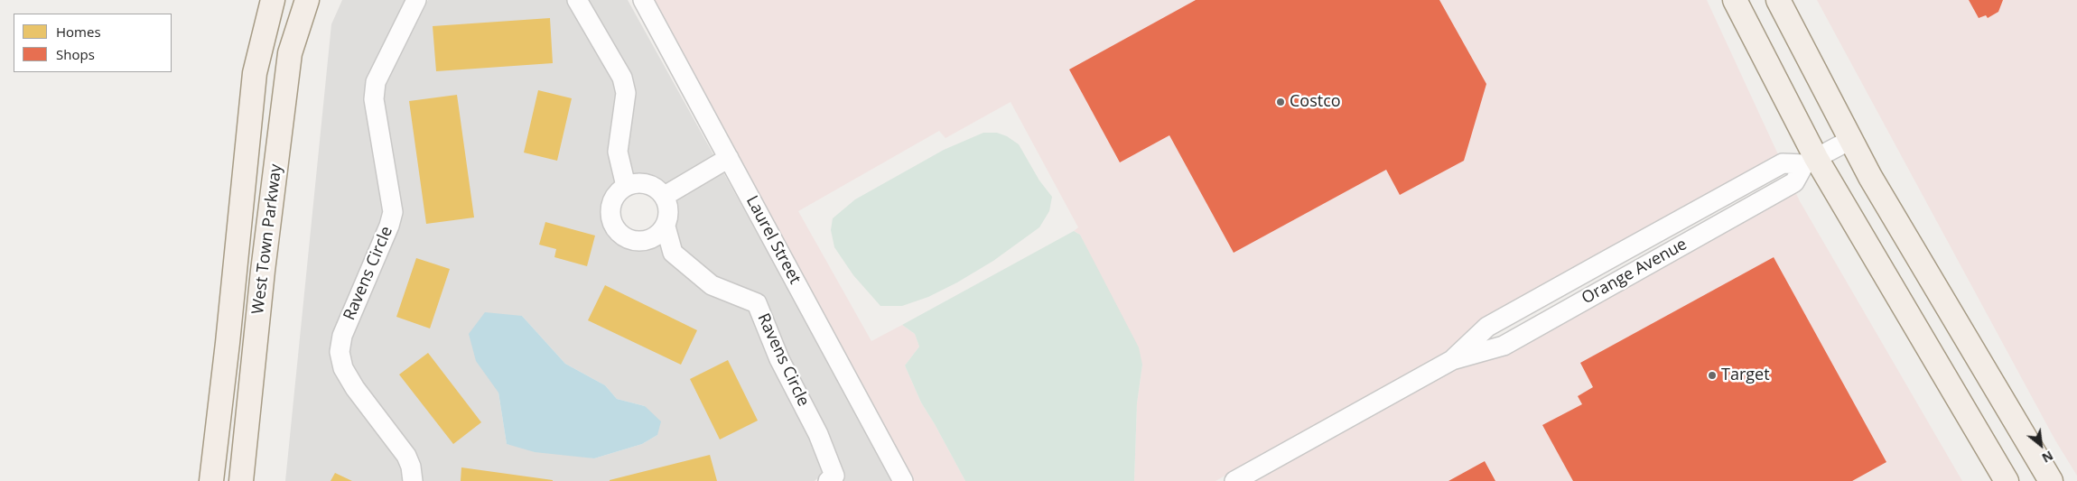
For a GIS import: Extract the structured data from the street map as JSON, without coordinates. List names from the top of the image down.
{
  "streets": {
    "main road": ["West Town Parkway"],
    "street": ["Laurel Street", "Orange Avenue", "Ravens Circle"]
  },
  "places": ["Costco", "Target"],
  "legend": ["Homes", "Shops"],
  "north": "bottom right"
}
